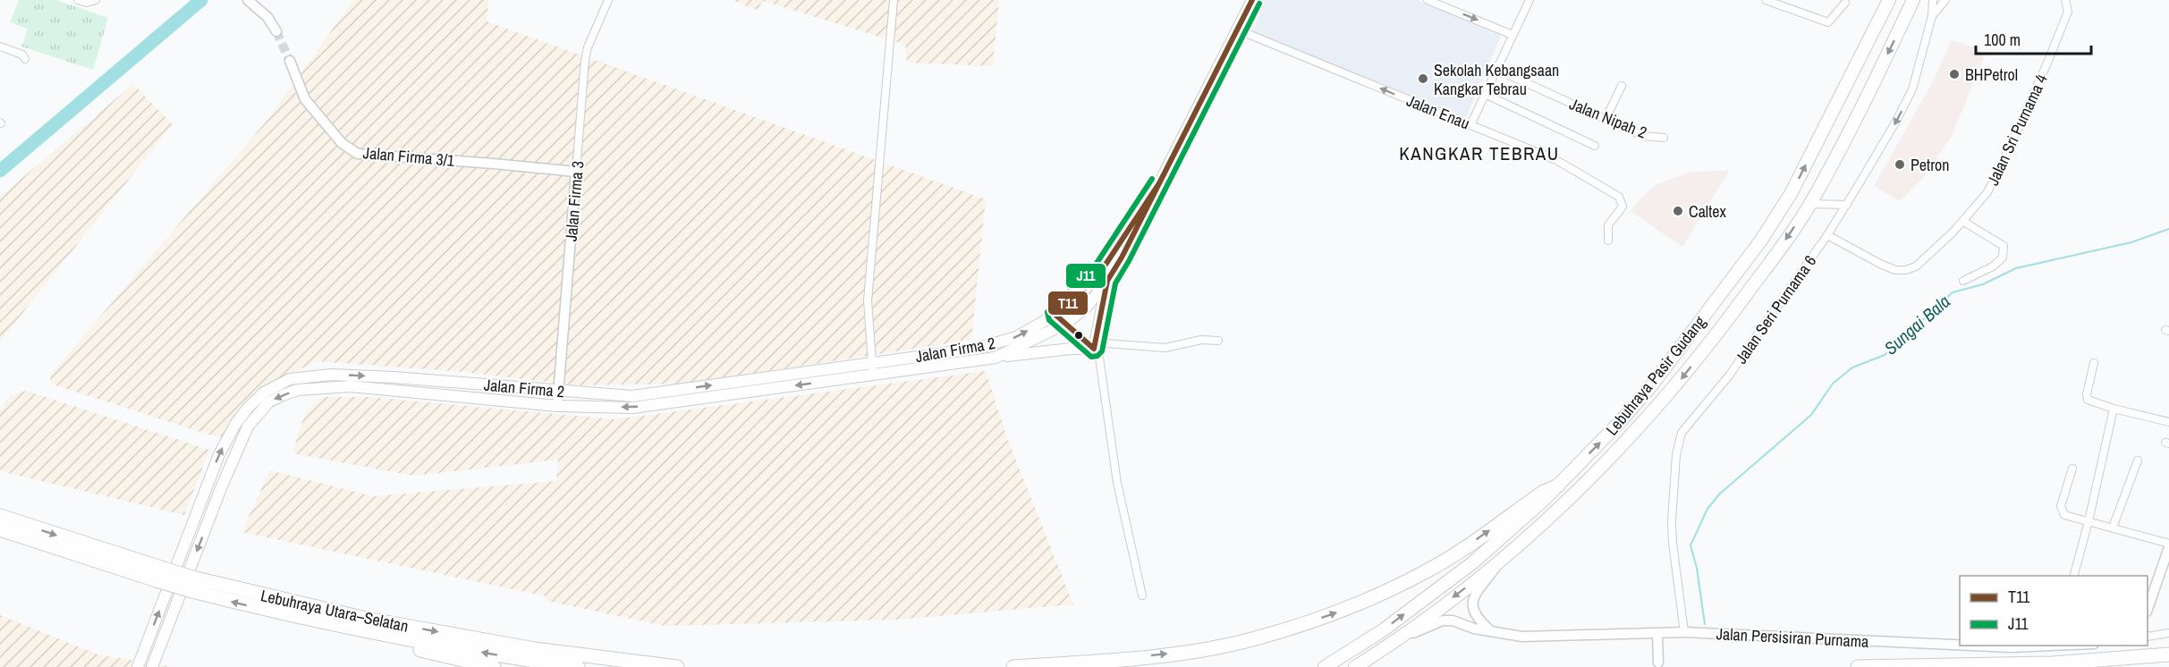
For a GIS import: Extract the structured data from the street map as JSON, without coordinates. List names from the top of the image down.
{
  "streets": {
    "highway": ["Lebuhraya Pasir Gudang", "Lebuhraya Utara–Selatan"],
    "main road": ["Jalan Firma 2"],
    "street": [
      "Jalan Enau",
      "Jalan Nipah 2",
      "Jalan Sri Purnama 4",
      "Jalan Firma 3/1",
      "Jalan Firma 3",
      "Jalan Seri Purnama 6",
      "Jalan Persisiran Purnama"
    ]
  },
  "crossings": [
    ["Jalan Sri Purnama 4", "Jalan Seri Purnama 6"],
    ["Jalan Firma 3/1", "Jalan Firma 3"],
    ["Jalan Firma 3", "Jalan Firma 2"],
    ["Jalan Seri Purnama 6", "Jalan Persisiran Purnama"],
    ["Lebuhraya Pasir Gudang", "Jalan Persisiran Purnama"]
  ],
  "one_way": ["Jalan Enau"],
  "districts": ["KANGKAR TEBRAU"],
  "water": ["Sungai Bala"],
  "places": [
    "BHPetrol",
    "Sekolah Kebangsaan Kangkar Tebrau",
    "Petron",
    "Caltex"
  ],
  "lines": ["transit line T11", "transit line J11"],
  "legend": ["T11", "J11"],
  "scale_bar": "100 m"
}
